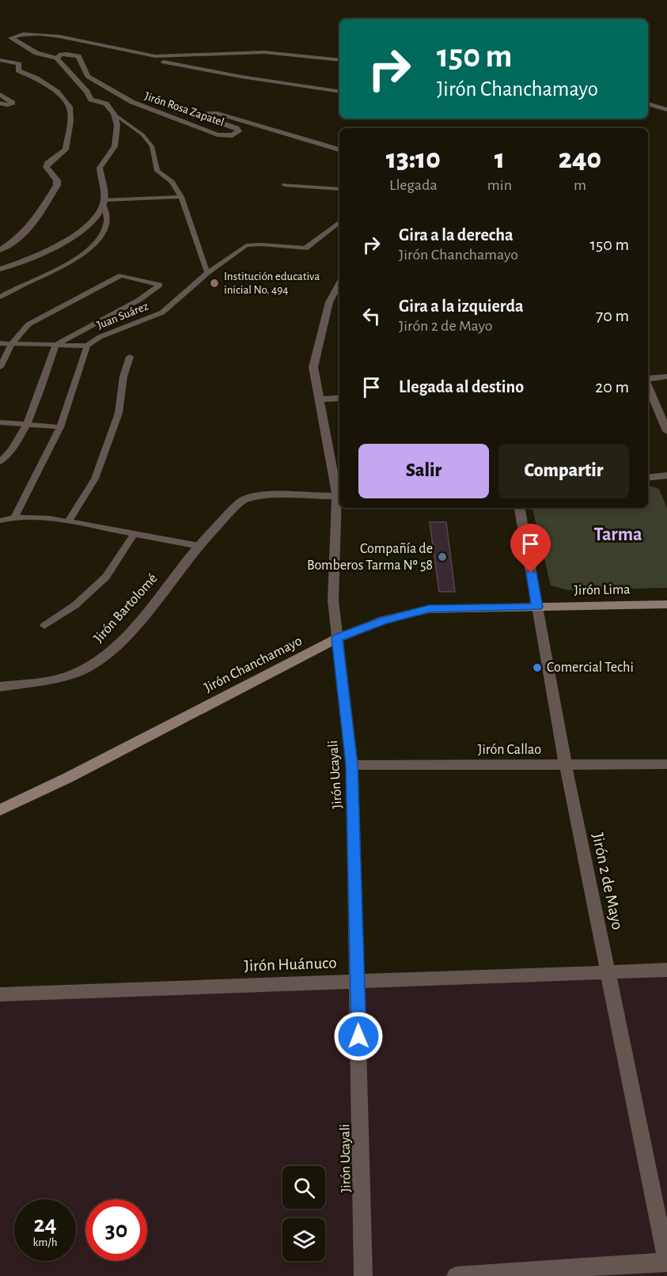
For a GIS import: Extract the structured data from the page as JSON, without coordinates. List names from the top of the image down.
{
  "streets": {
    "main road": ["Jirón Lima", "Jirón Chanchamayo"],
    "street": [
      "Jirón Rosa Zapatel",
      "Jirón Bartolomé",
      "Jirón Callao",
      "Jirón Ucayali",
      "Jirón 2 de Mayo",
      "Jirón Huánuco"
    ],
    "lane": ["Juan Suárez"]
  },
  "crossings": [
    ["Jirón Lima", "Jirón Chanchamayo"],
    ["Jirón Lima", "Jirón 2 de Mayo"],
    ["Jirón Bartolomé", "Jirón Ucayali"],
    ["Jirón Chanchamayo", "Jirón Ucayali"],
    ["Jirón Chanchamayo", "Jirón 2 de Mayo"],
    ["Jirón Callao", "Jirón Ucayali"],
    ["Jirón Callao", "Jirón 2 de Mayo"],
    ["Jirón Ucayali", "Jirón Huánuco"],
    ["Jirón 2 de Mayo", "Jirón Huánuco"]
  ],
  "districts": ["Tarma"],
  "places": ["Institución educativa inicial No. 494", "Compañía de Bomberos Tarma Nº 58", "Comercial Techi"],
  "page": {
    "turn": ["150 m", "Jirón Chanchamayo"],
    "eta": [
      "13:10",
      "Llegada",
      "1",
      "min",
      "240",
      "m"
    ],
    "list": [
      {
        "name": "Gira a la derecha",
        "note": "Jirón Chanchamayo",
        "value": "150 m"
      },
      {
        "name": "Gira a la izquierda",
        "note": "Jirón 2 de Mayo",
        "value": "70 m"
      },
      {
        "name": "Llegada al destino",
        "value": "20 m"
      }
    ],
    "buttons": ["Salir", "Compartir"],
    "speed": "24 km/h",
    "limit": "30"
  }
}
